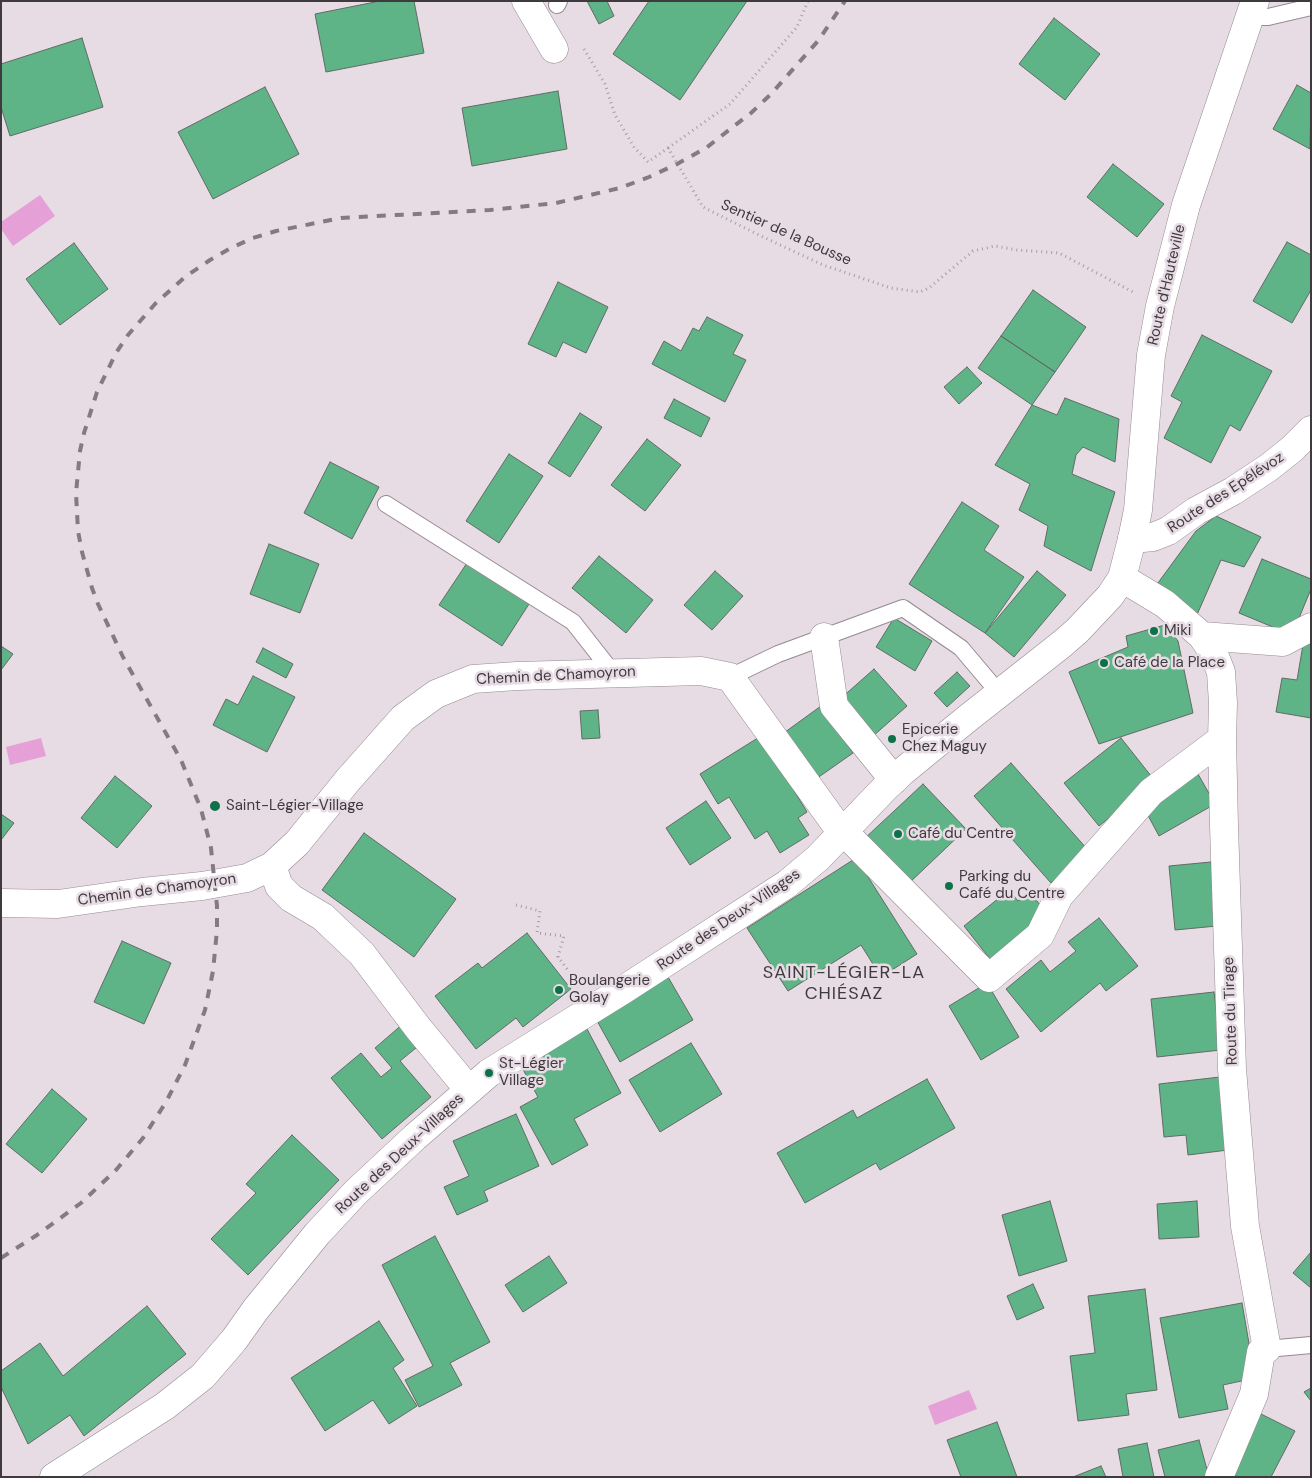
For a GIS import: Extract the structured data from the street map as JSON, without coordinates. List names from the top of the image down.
{
  "streets": {
    "street": [
      "Route d'Hauteville",
      "Route des Epélévoz",
      "Chemin de Chamoyron",
      "Route des Deux-Villages",
      "Route du Tirage"
    ],
    "path": ["Sentier de la Bousse"]
  },
  "crossings": [
    ["Sentier de la Bousse", "Route d'Hauteville"],
    ["Route d'Hauteville", "Route des Epélévoz"],
    ["Route d'Hauteville", "Route des Deux-Villages"],
    ["Route d'Hauteville", "Route du Tirage"],
    ["Route des Deux-Villages", "Route du Tirage"]
  ],
  "districts": ["SAINT-LÉGIER-LA CHIÉSAZ"],
  "places": [
    "Miki",
    "Café de la Place",
    "Epicerie Chez Maguy",
    "Saint-Légier-Village",
    "Café du Centre",
    "Parking du Café du Centre",
    "Boulangerie Golay",
    "St-Légier Village"
  ]
}
